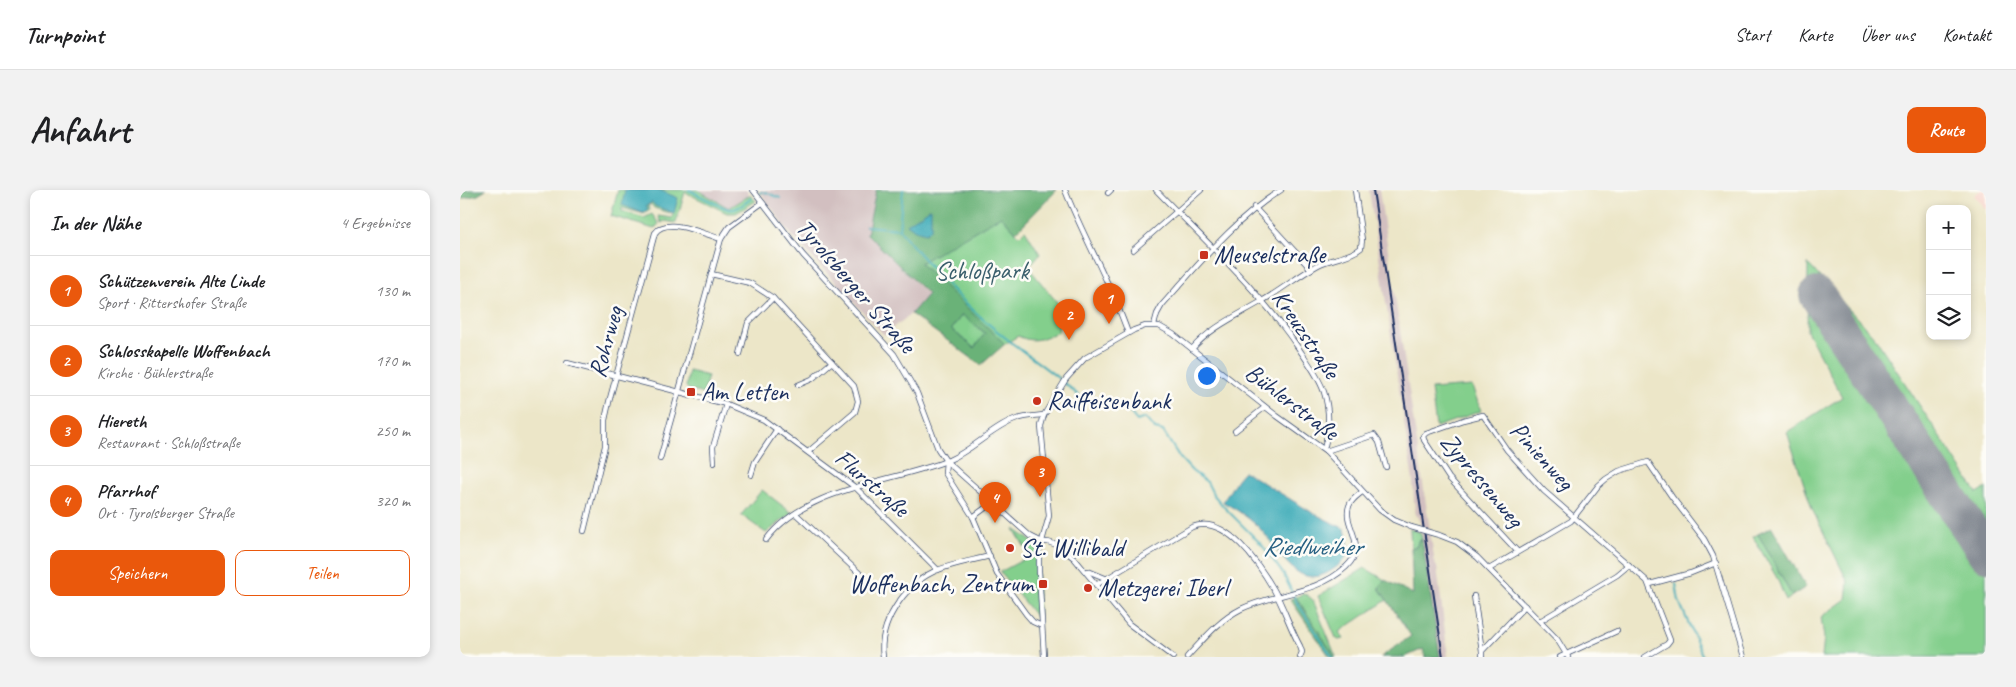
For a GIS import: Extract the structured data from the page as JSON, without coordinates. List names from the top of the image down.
{
  "streets": {
    "street": [
      "Tyrolsberger Straße",
      "Kreuzstraße",
      "Rohrweg",
      "Bühlerstraße",
      "Pinienweg",
      "Zypressenweg",
      "Flurstraße"
    ]
  },
  "crossings": [
    ["Kreuzstraße", "Bühlerstraße"],
    ["Rohrweg", "Flurstraße"],
    ["Pinienweg", "Zypressenweg"]
  ],
  "water": ["Riedlweiher"],
  "parks": ["Schloßpark"],
  "places": {
    "transit": ["Meuselstraße", "Am Letten", "Woffenbach, Zentrum"],
    "other": ["Raiffeisenbank", "St. Willibald", "Metzgerei Iberl"]
  },
  "page": {
    "header": "Turnpoint",
    "nav": [
      "Start",
      "Karte",
      "Über uns",
      "Kontakt"
    ],
    "buttons": [
      "Route",
      ["Speichern", "Teilen"]
    ],
    "title": "Anfahrt",
    "heading": ["In der Nähe", "4 Ergebnisse"],
    "map_buttons": ["+", "−"],
    "list": [
      {
        "mark": "1",
        "name": "Schützenverein Alte Linde",
        "note": "Sport · Rittershofer Straße",
        "value": "130 m"
      },
      {
        "mark": "2",
        "name": "Schlosskapelle Woffenbach",
        "note": "Kirche · Bühlerstraße",
        "value": "170 m"
      },
      {
        "mark": "3",
        "name": "Hiereth",
        "note": "Restaurant · Schloßstraße",
        "value": "250 m"
      },
      {
        "mark": "4",
        "name": "Pfarrhof",
        "note": "Ort · Tyrolsberger Straße",
        "value": "320 m"
      }
    ],
    "pins": [
      "1",
      "2",
      "3",
      "4"
    ]
  }
}
